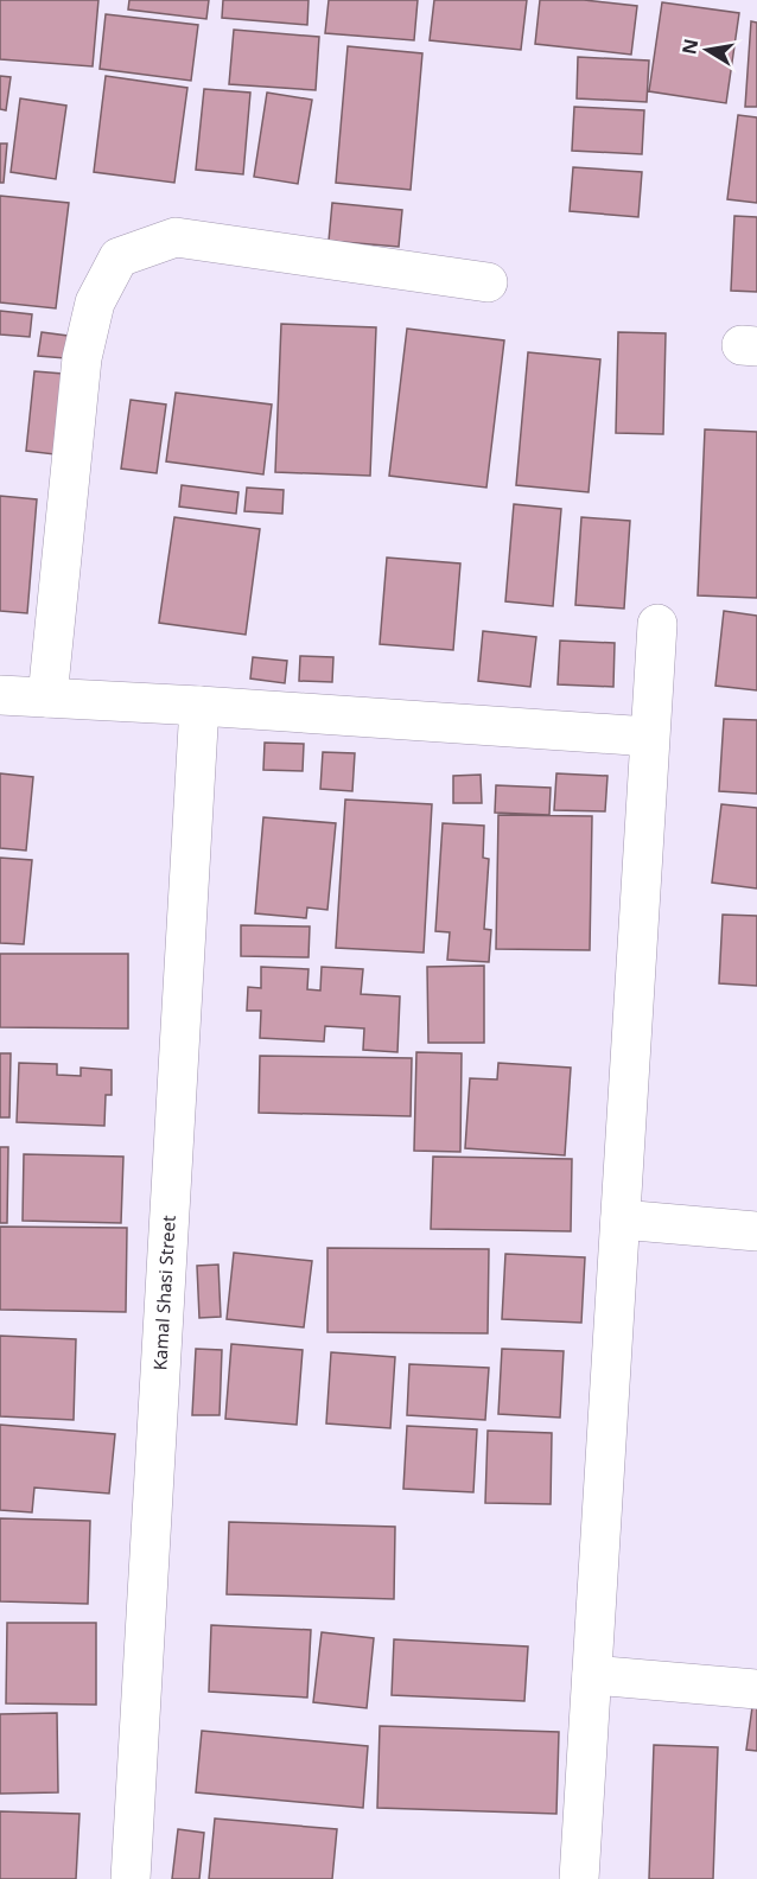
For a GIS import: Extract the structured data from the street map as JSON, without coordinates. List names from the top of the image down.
{
  "streets": {
    "street": ["Kamal Shasi Street"]
  },
  "north": "left"
}
